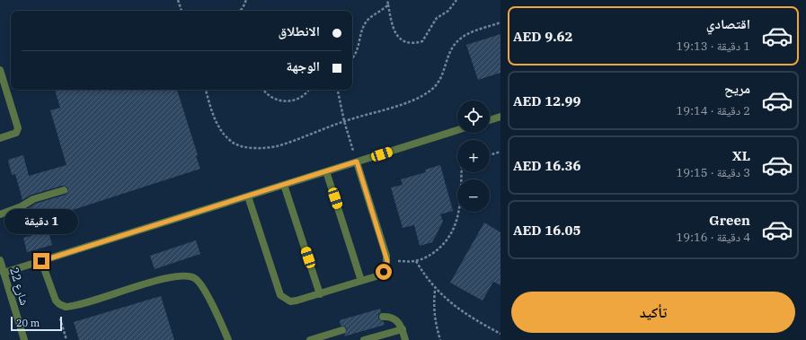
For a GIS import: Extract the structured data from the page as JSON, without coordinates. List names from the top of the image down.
{
  "streets": {
    "street": ["شارع 22"]
  },
  "scale_bar": "20 m",
  "page": {
    "list": [
      {
        "name": "اقتصادي",
        "note": "1 دقيقة · 19:13",
        "value": "AED 9.62"
      },
      {
        "name": "مريح",
        "note": "2 دقيقة · 19:14",
        "value": "AED 12.99"
      },
      {
        "name": "XL",
        "note": "3 دقيقة · 19:15",
        "value": "AED 16.36"
      },
      {
        "name": "Green",
        "note": "4 دقيقة · 19:16",
        "value": "AED 16.05"
      }
    ],
    "banner": ["الانطلاق", "الوجهة"],
    "map_buttons": ["+", "−"],
    "bubble": "1 دقيقة",
    "buttons": "تأكيد",
    "scale": "20 m"
  }
}
